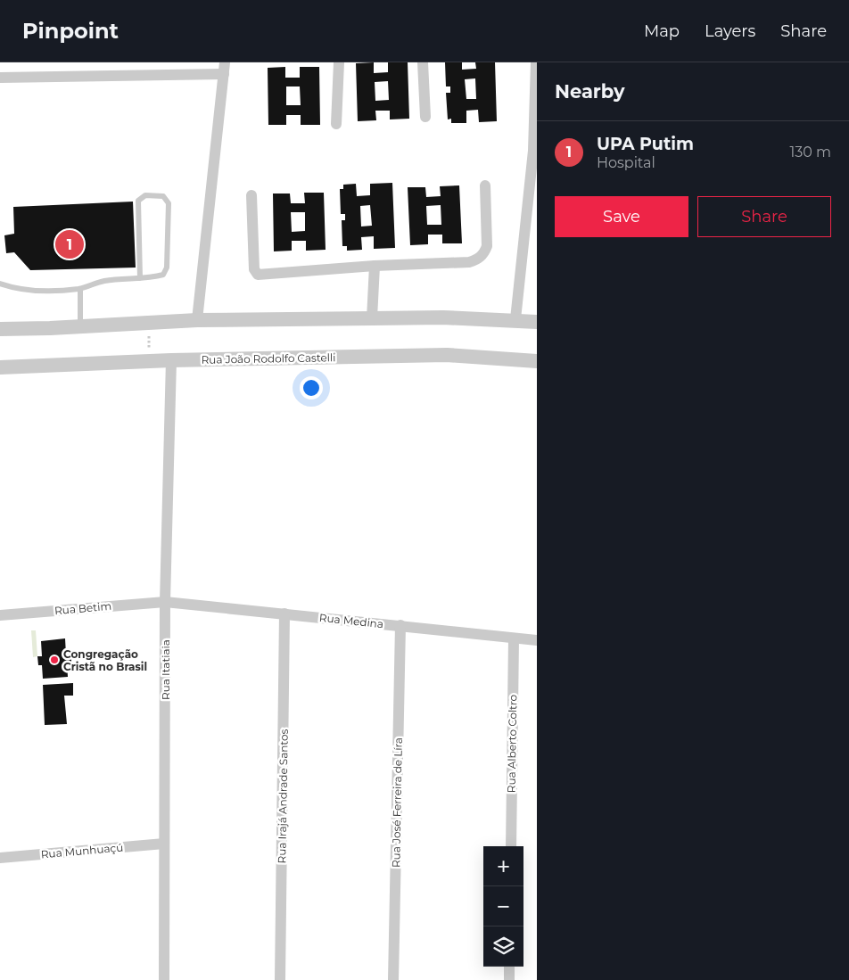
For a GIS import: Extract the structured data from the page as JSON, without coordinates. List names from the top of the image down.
{
  "streets": {
    "street": [
      "Rua João Rodolfo Castelli",
      "Rua Betim",
      "Rua Medina",
      "Rua Itatiaia",
      "Rua Alberto Coltro",
      "Rua Irajá Andrade Santos",
      "Rua José Ferreira de Líra",
      "Rua Munhuaçú"
    ]
  },
  "crossings": [
    ["Rua João Rodolfo Castelli", "Rua Itatiaia"],
    ["Rua Betim", "Rua Medina"],
    ["Rua Betim", "Rua Itatiaia"],
    ["Rua Medina", "Rua Itatiaia"],
    ["Rua Medina", "Rua Alberto Coltro"],
    ["Rua Medina", "Rua Irajá Andrade Santos"],
    ["Rua Medina", "Rua José Ferreira de Líra"],
    ["Rua Itatiaia", "Rua Munhuaçú"]
  ],
  "places": ["Congregação Cristã no Brasil"],
  "page": {
    "header": "Pinpoint",
    "nav": ["Map", "Layers", "Share"],
    "heading": "Nearby",
    "list": [
      {
        "mark": "1",
        "name": "UPA Putim",
        "note": "Hospital",
        "value": "130 m"
      }
    ],
    "buttons": ["Save", "Share"],
    "pins": "1",
    "map_buttons": ["+", "−"]
  }
}
